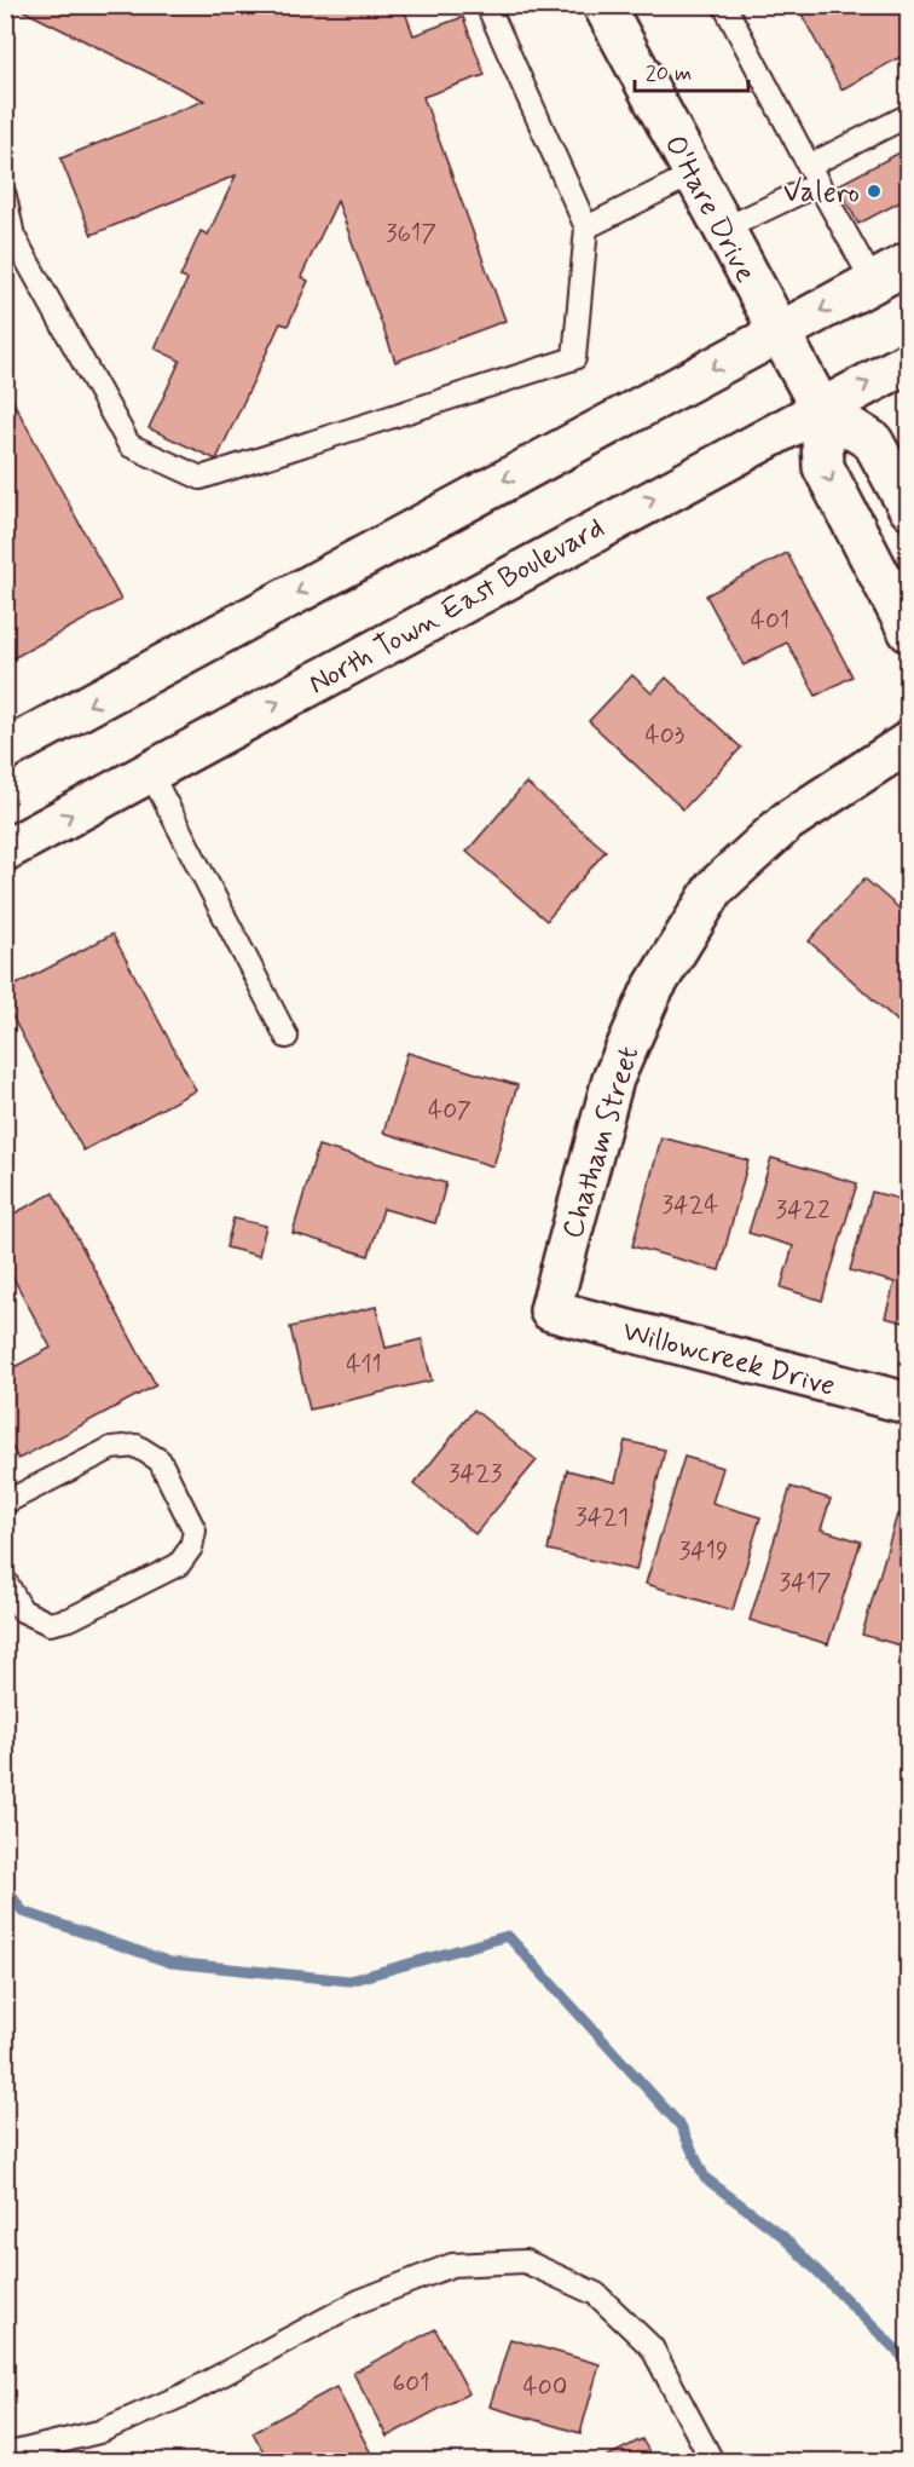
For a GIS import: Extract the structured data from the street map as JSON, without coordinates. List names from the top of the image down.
{
  "streets": {
    "main road": [
      "O'Hare Drive",
      "North Town East Boulevard",
      "Chatham Street",
      "Willowcreek Drive"
    ]
  },
  "crossings": [
    ["O'Hare Drive", "North Town East Boulevard"],
    ["Chatham Street", "Willowcreek Drive"]
  ],
  "places": ["Valero"],
  "house_numbers": [
    "3617",
    "401",
    "403",
    "407",
    "3424",
    "3422",
    "411",
    "3423",
    "3421",
    "3419",
    "3417",
    "601",
    "400"
  ],
  "scale_bar": "20 m"
}
